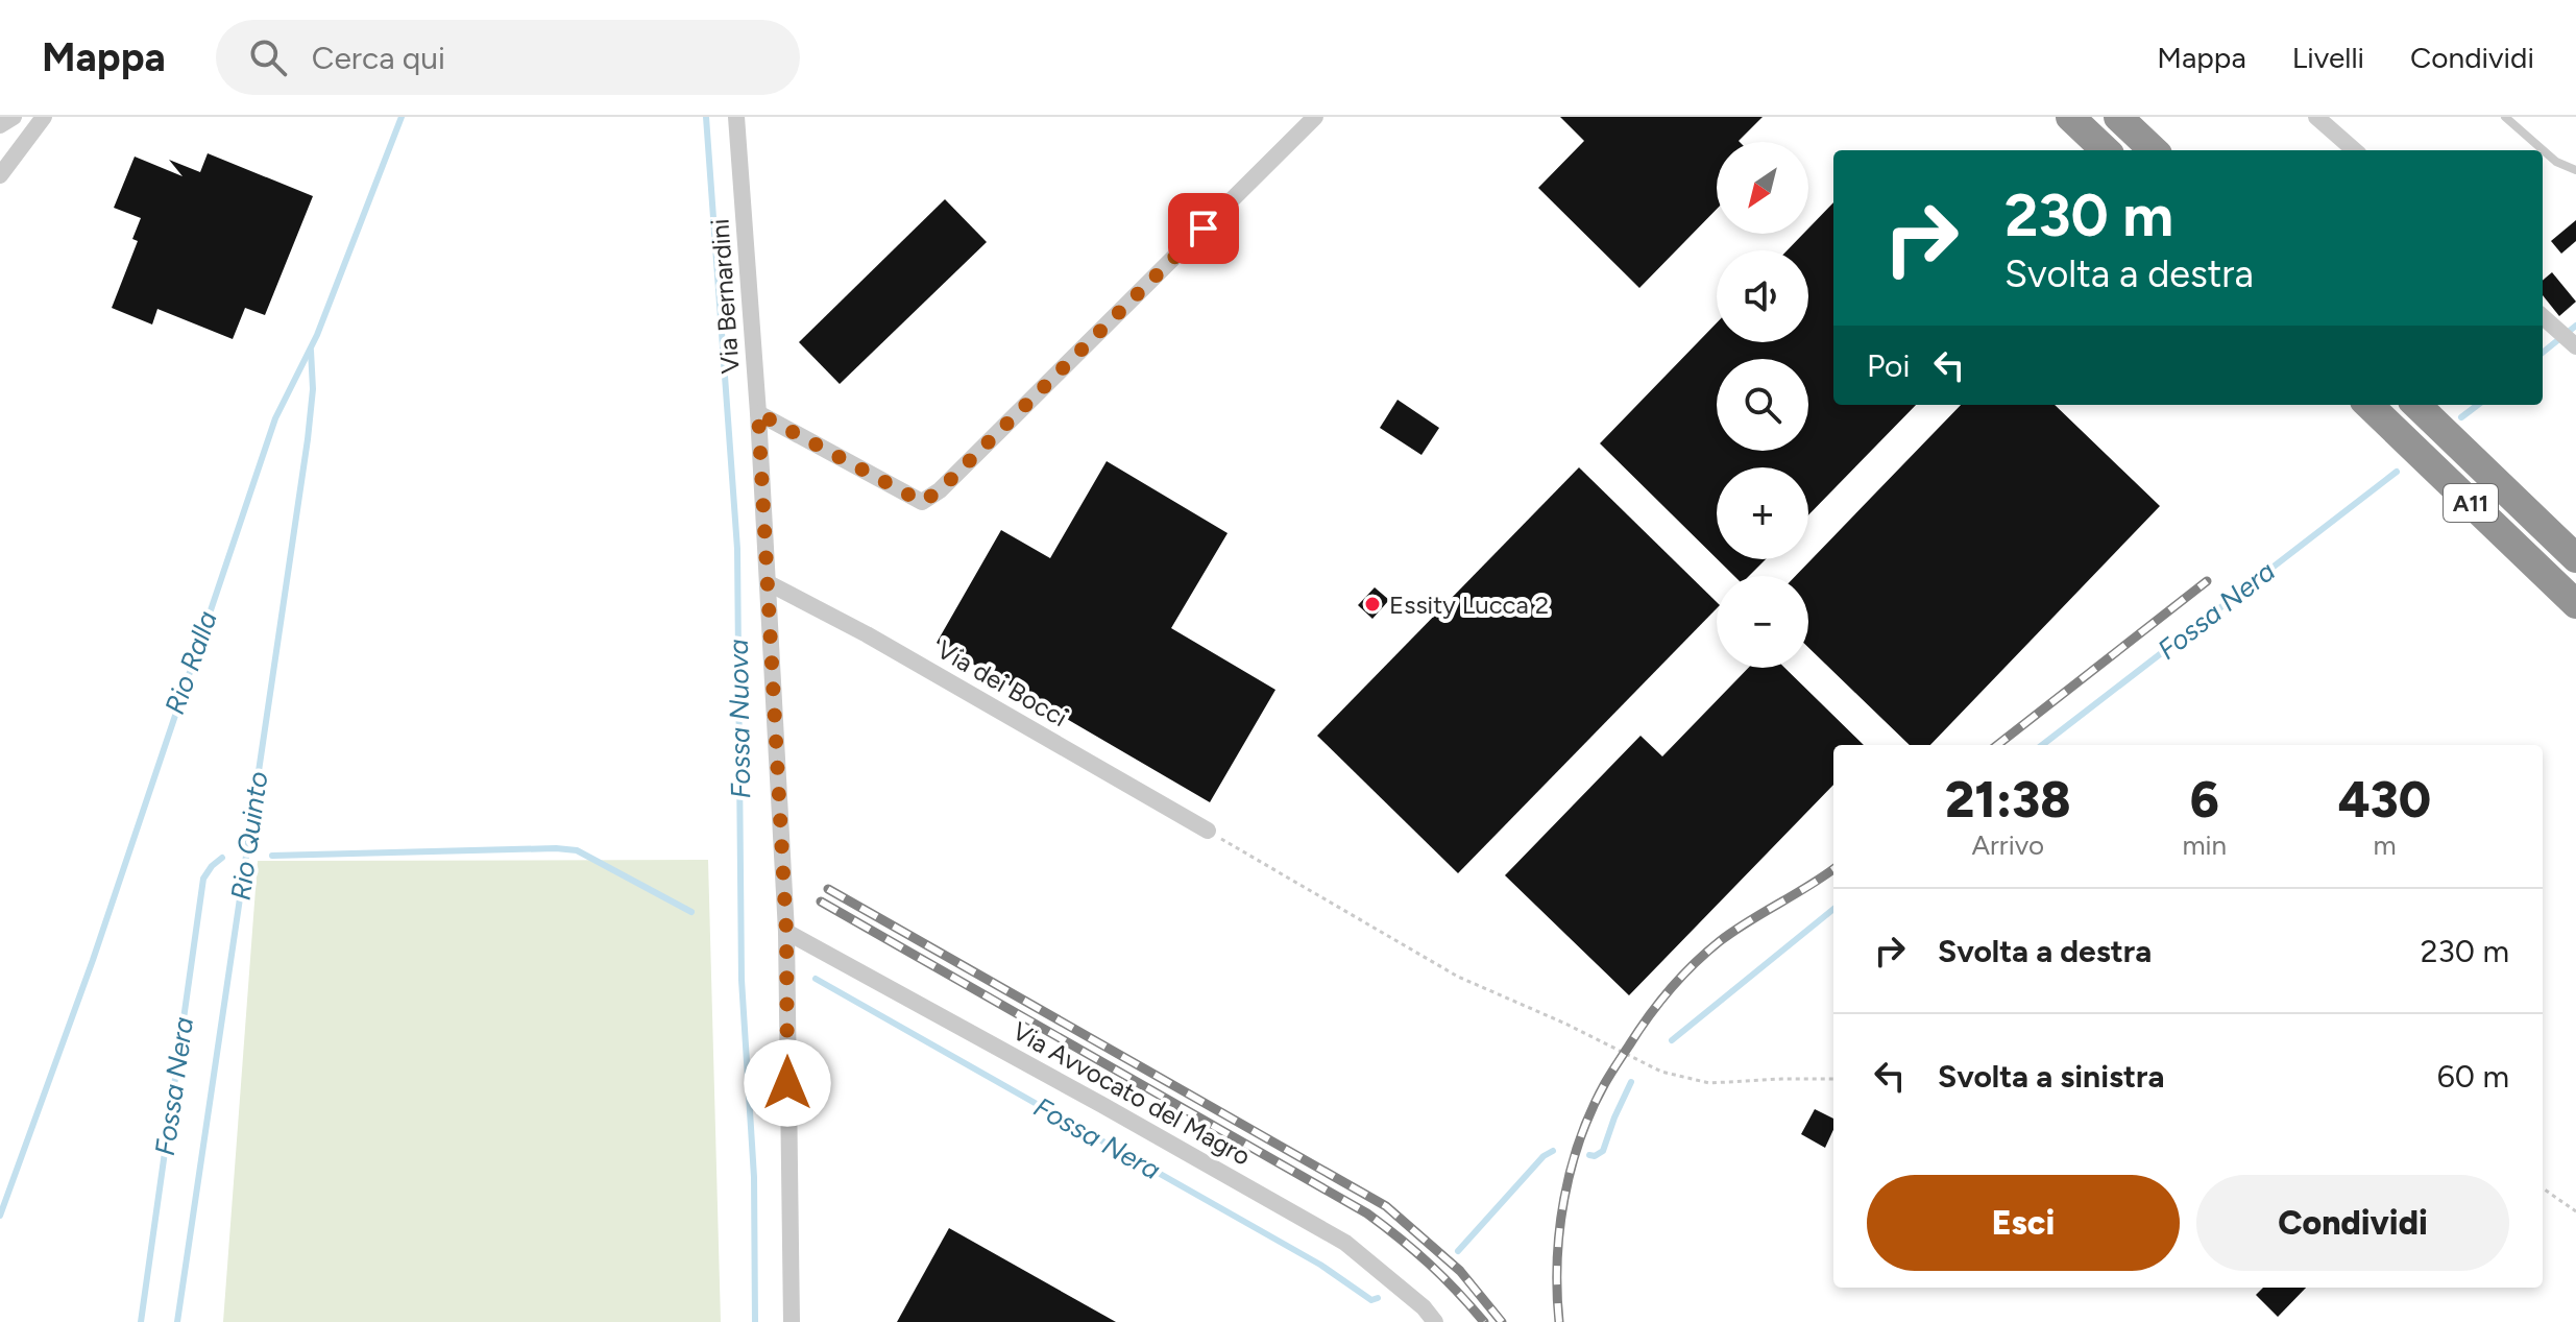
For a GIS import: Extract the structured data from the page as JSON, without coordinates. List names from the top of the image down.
{
  "streets": {
    "highway": ["A11"],
    "street": ["Via Bernardini", "Via dei Bocci", "Via Avvocato del Magro"]
  },
  "crossings": [
    ["Via Bernardini", "Via dei Bocci"],
    ["Via Bernardini", "Via Avvocato del Magro"]
  ],
  "water": [
    "Fossa Nera",
    "Rio Ralla",
    "Fossa Nuova",
    "Rio Quinto"
  ],
  "places": ["Essity Lucca 2"],
  "north": "bottom left",
  "page": {
    "header": "Mappa",
    "search": "Cerca qui",
    "nav": ["Mappa", "Livelli", "Condividi"],
    "map_buttons": ["+", "−"],
    "turn": ["230 m", "Svolta a destra"],
    "then": "Poi",
    "eta": [
      "21:38",
      "Arrivo",
      "6",
      "min",
      "430",
      "m"
    ],
    "list": [
      {
        "name": "Svolta a destra",
        "value": "230 m"
      },
      {
        "name": "Svolta a sinistra",
        "value": "60 m"
      }
    ],
    "buttons": ["Esci", "Condividi"]
  }
}
